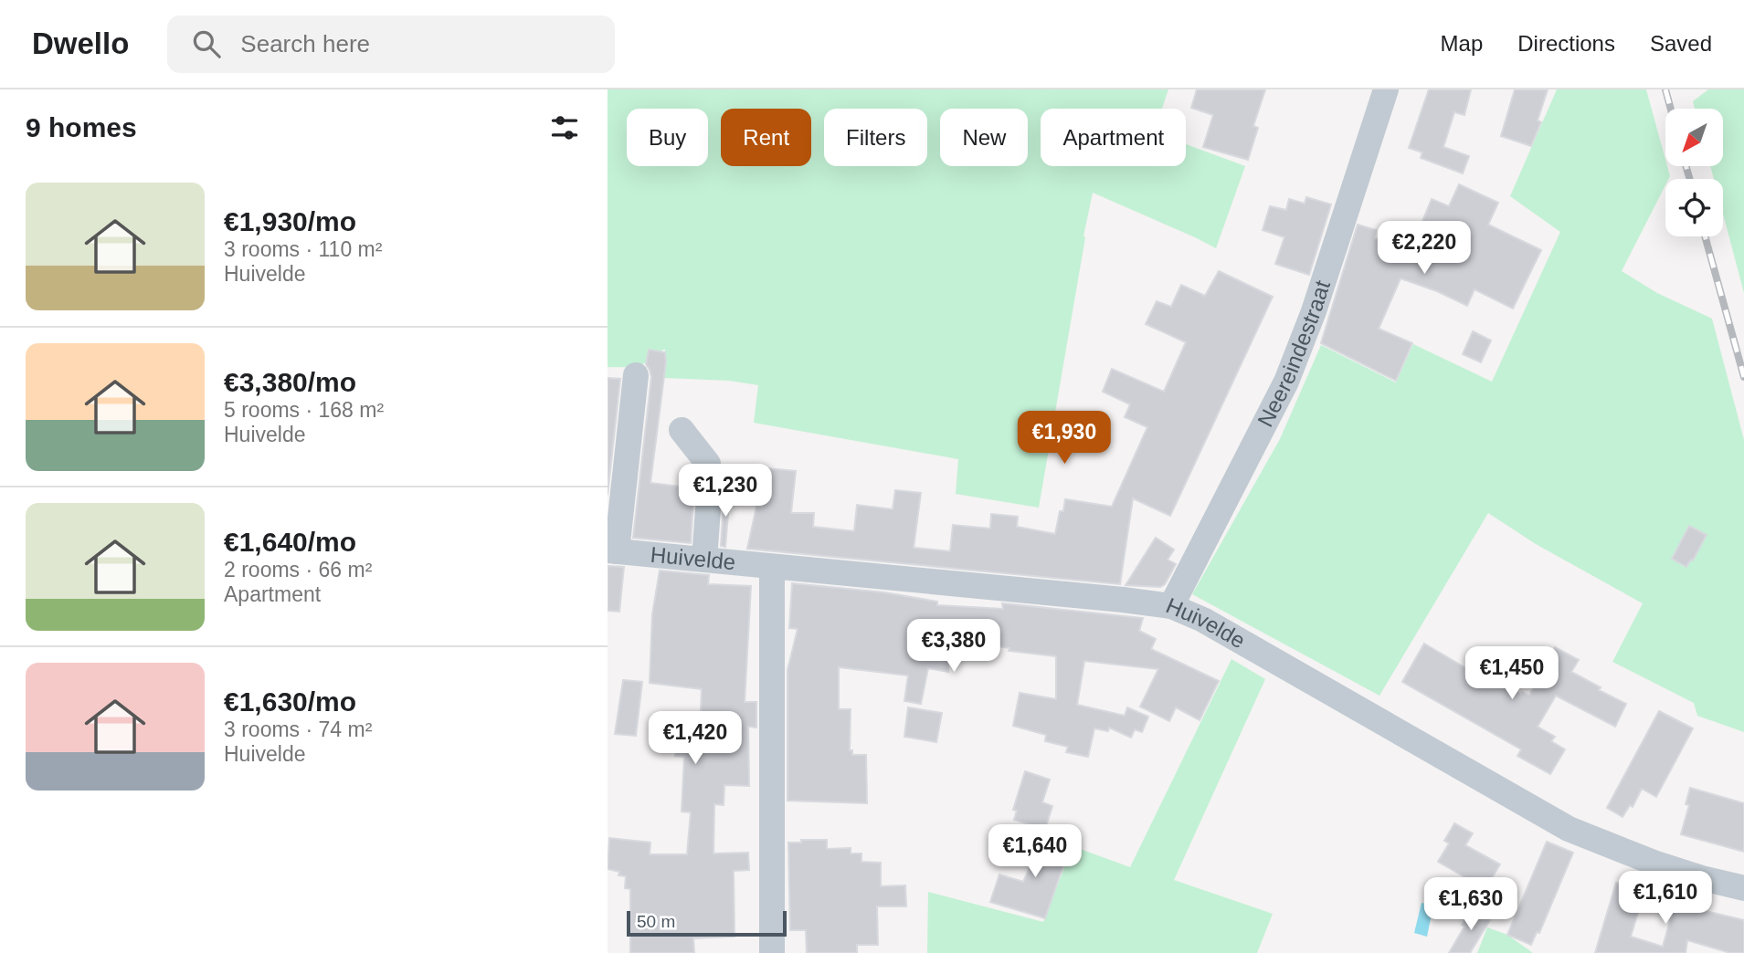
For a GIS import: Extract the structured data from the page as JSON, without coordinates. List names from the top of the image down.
{
  "streets": {
    "street": ["Neereindestraat", "Huivelde"]
  },
  "crossings": [
    ["Neereindestraat", "Huivelde"]
  ],
  "scale_bar": "50 m",
  "north": "bottom left",
  "page": {
    "header": "Dwello",
    "search": "Search here",
    "nav": ["Map", "Directions", "Saved"],
    "heading": "9 homes",
    "chip": [
      "Buy",
      "Rent",
      "Filters",
      "New",
      "Apartment"
    ],
    "list": [
      {
        "name": "€1,930/mo",
        "note": "3 rooms · 110 m² · Huivelde"
      },
      {
        "name": "€3,380/mo",
        "note": "5 rooms · 168 m² · Huivelde"
      },
      {
        "name": "€1,640/mo",
        "note": "2 rooms · 66 m² · Apartment"
      },
      {
        "name": "€1,630/mo",
        "note": "3 rooms · 74 m² · Huivelde"
      }
    ],
    "price": [
      "€2,220",
      "€1,930",
      "€1,230",
      "€3,380",
      "€1,450",
      "€1,420",
      "€1,640",
      "€1,610",
      "€1,630"
    ],
    "scale": "50 m"
  }
}
